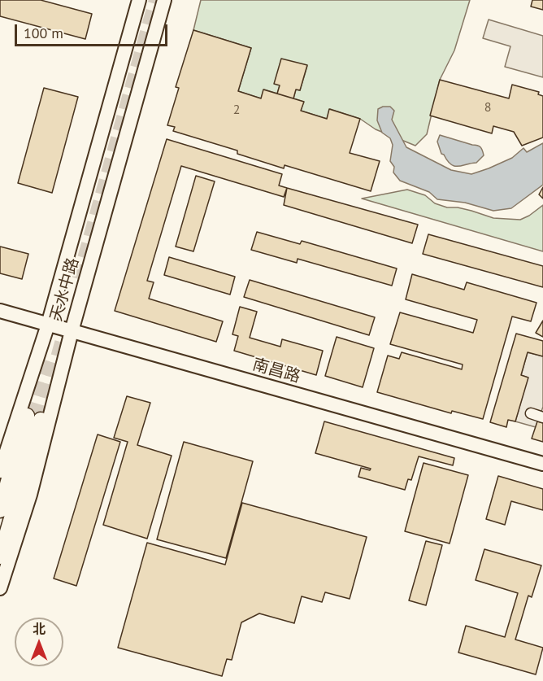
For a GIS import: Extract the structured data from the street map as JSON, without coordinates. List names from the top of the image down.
{
  "streets": {
    "street": ["天水中路", "南昌路"]
  },
  "crossings": [
    ["天水中路", "南昌路"]
  ],
  "house_numbers": ["8", "2"],
  "scale_bar": "100 m",
  "north": "top"
}
